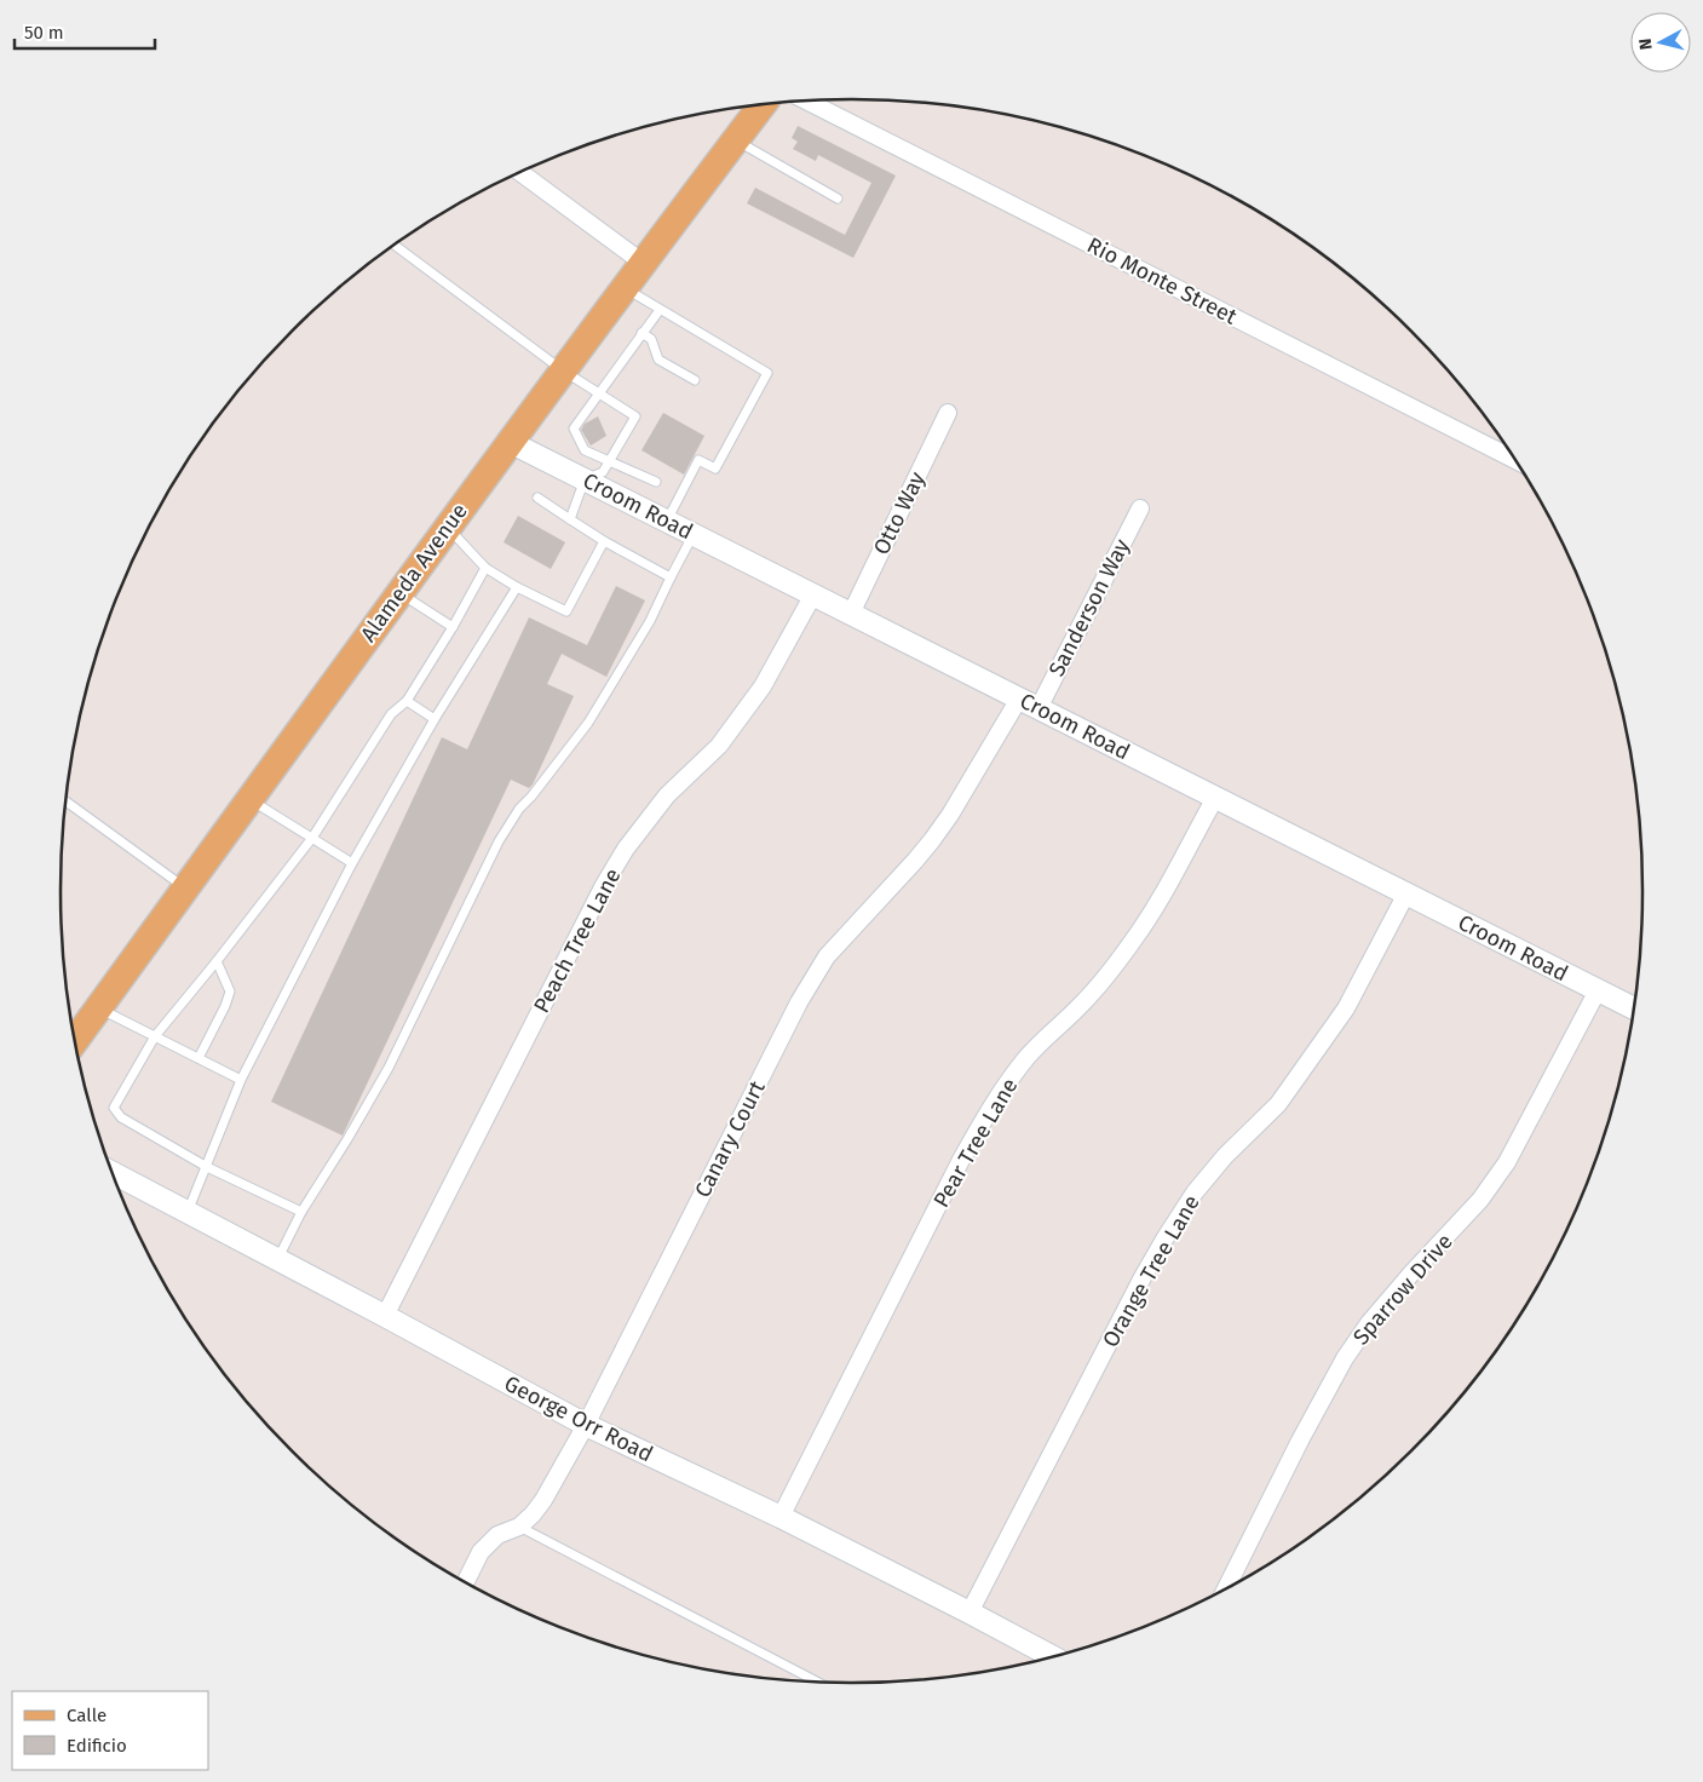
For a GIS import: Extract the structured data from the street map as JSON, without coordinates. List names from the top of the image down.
{
  "streets": {
    "main road": ["Alameda Avenue"],
    "street": [
      "Rio Monte Street",
      "Croom Road",
      "Otto Way",
      "Sanderson Way",
      "Peach Tree Lane",
      "Canary Court",
      "Pear Tree Lane",
      "Orange Tree Lane",
      "Sparrow Drive",
      "George Orr Road"
    ]
  },
  "crossings": [
    ["Croom Road", "Otto Way"],
    ["Croom Road", "Alameda Avenue"],
    ["Croom Road", "Sanderson Way"],
    ["Croom Road", "Peach Tree Lane"],
    ["Croom Road", "Canary Court"],
    ["Croom Road", "Pear Tree Lane"],
    ["Croom Road", "Orange Tree Lane"],
    ["Croom Road", "Sparrow Drive"],
    ["Sanderson Way", "Canary Court"],
    ["Peach Tree Lane", "George Orr Road"],
    ["Canary Court", "George Orr Road"],
    ["Pear Tree Lane", "George Orr Road"],
    ["Orange Tree Lane", "George Orr Road"]
  ],
  "legend": ["Calle", "Edificio"],
  "scale_bar": "50 m",
  "north": "left"
}
